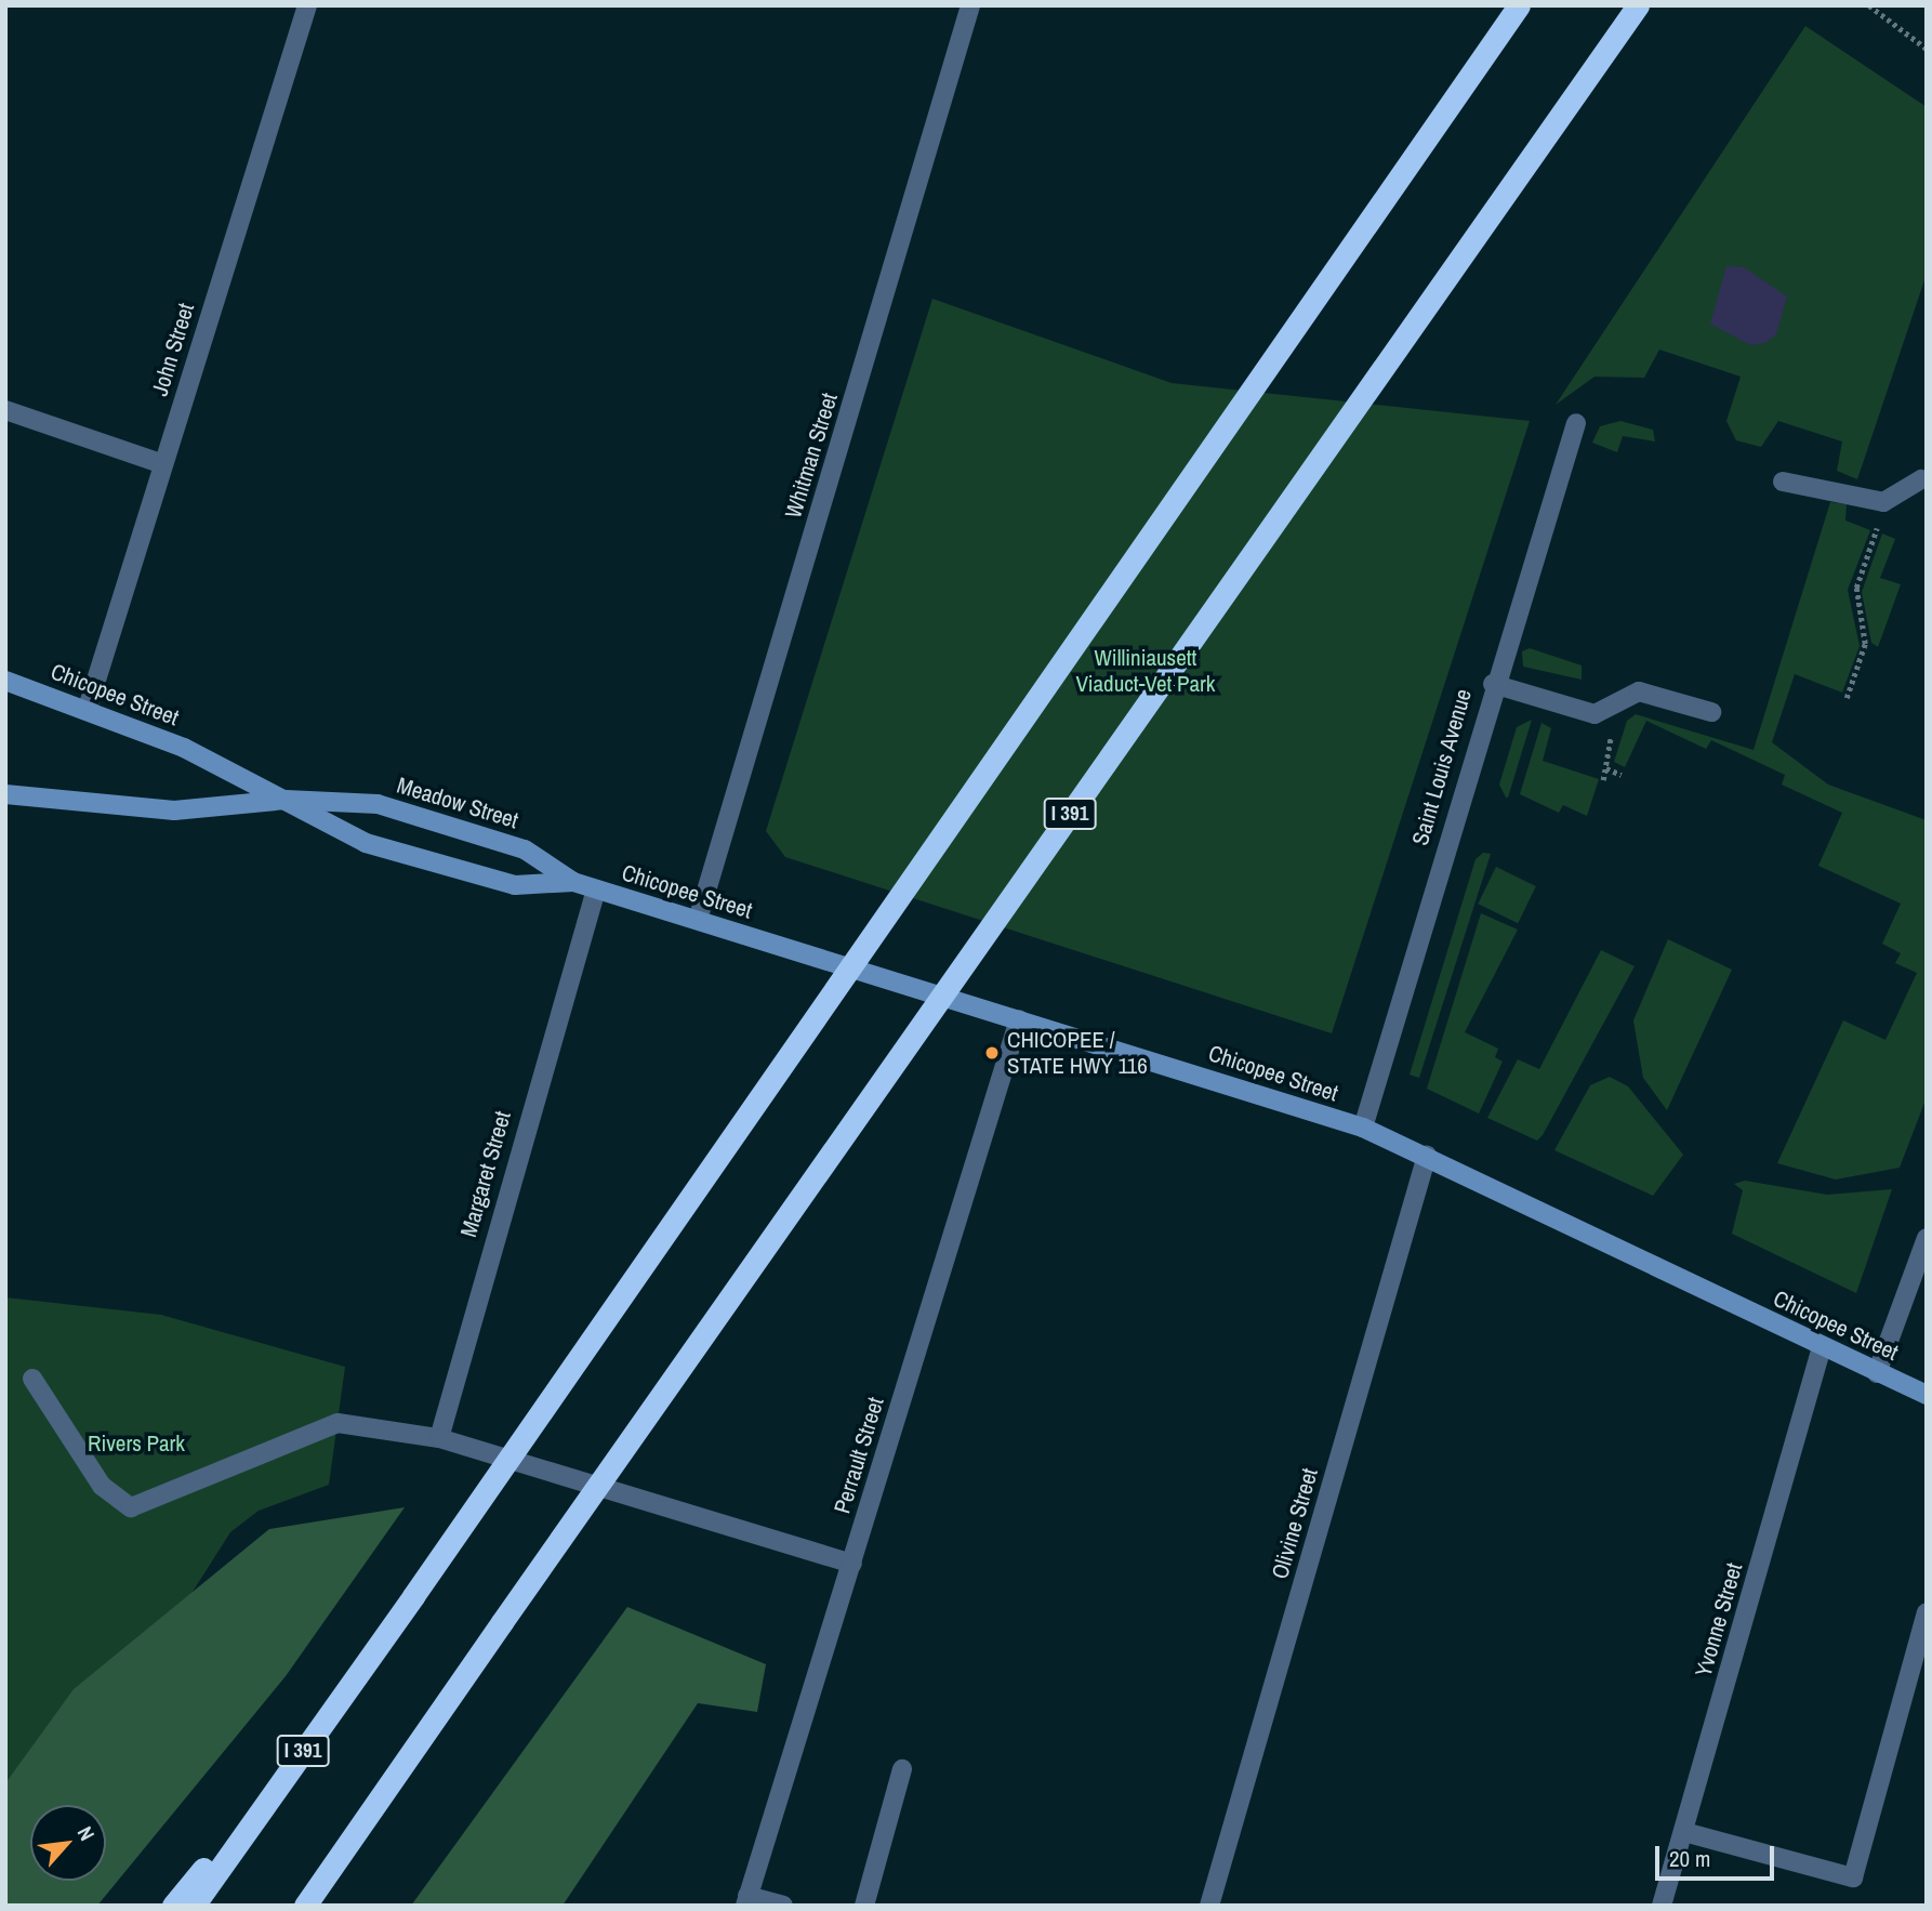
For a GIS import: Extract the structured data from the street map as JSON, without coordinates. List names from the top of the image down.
{
  "streets": {
    "highway": ["I 391"],
    "main road": ["Chicopee Street", "Meadow Street"],
    "street": [
      "John Street",
      "Whitman Street",
      "Saint Louis Avenue",
      "Margaret Street",
      "Perrault Street",
      "Olivine Street",
      "Yvonne Street"
    ]
  },
  "crossings": [
    ["John Street", "Chicopee Street"],
    ["Whitman Street", "Chicopee Street"],
    ["Chicopee Street", "Saint Louis Avenue"],
    ["Chicopee Street", "Meadow Street"],
    ["Chicopee Street", "Margaret Street"],
    ["Chicopee Street", "Perrault Street"],
    ["Chicopee Street", "Olivine Street"],
    ["Chicopee Street", "Yvonne Street"]
  ],
  "parks": ["Williniausett Viaduct-Vet Park", "Rivers Park"],
  "places": ["CHICOPEE / STATE HWY 116"],
  "scale_bar": "20 m",
  "north": "top right"
}
